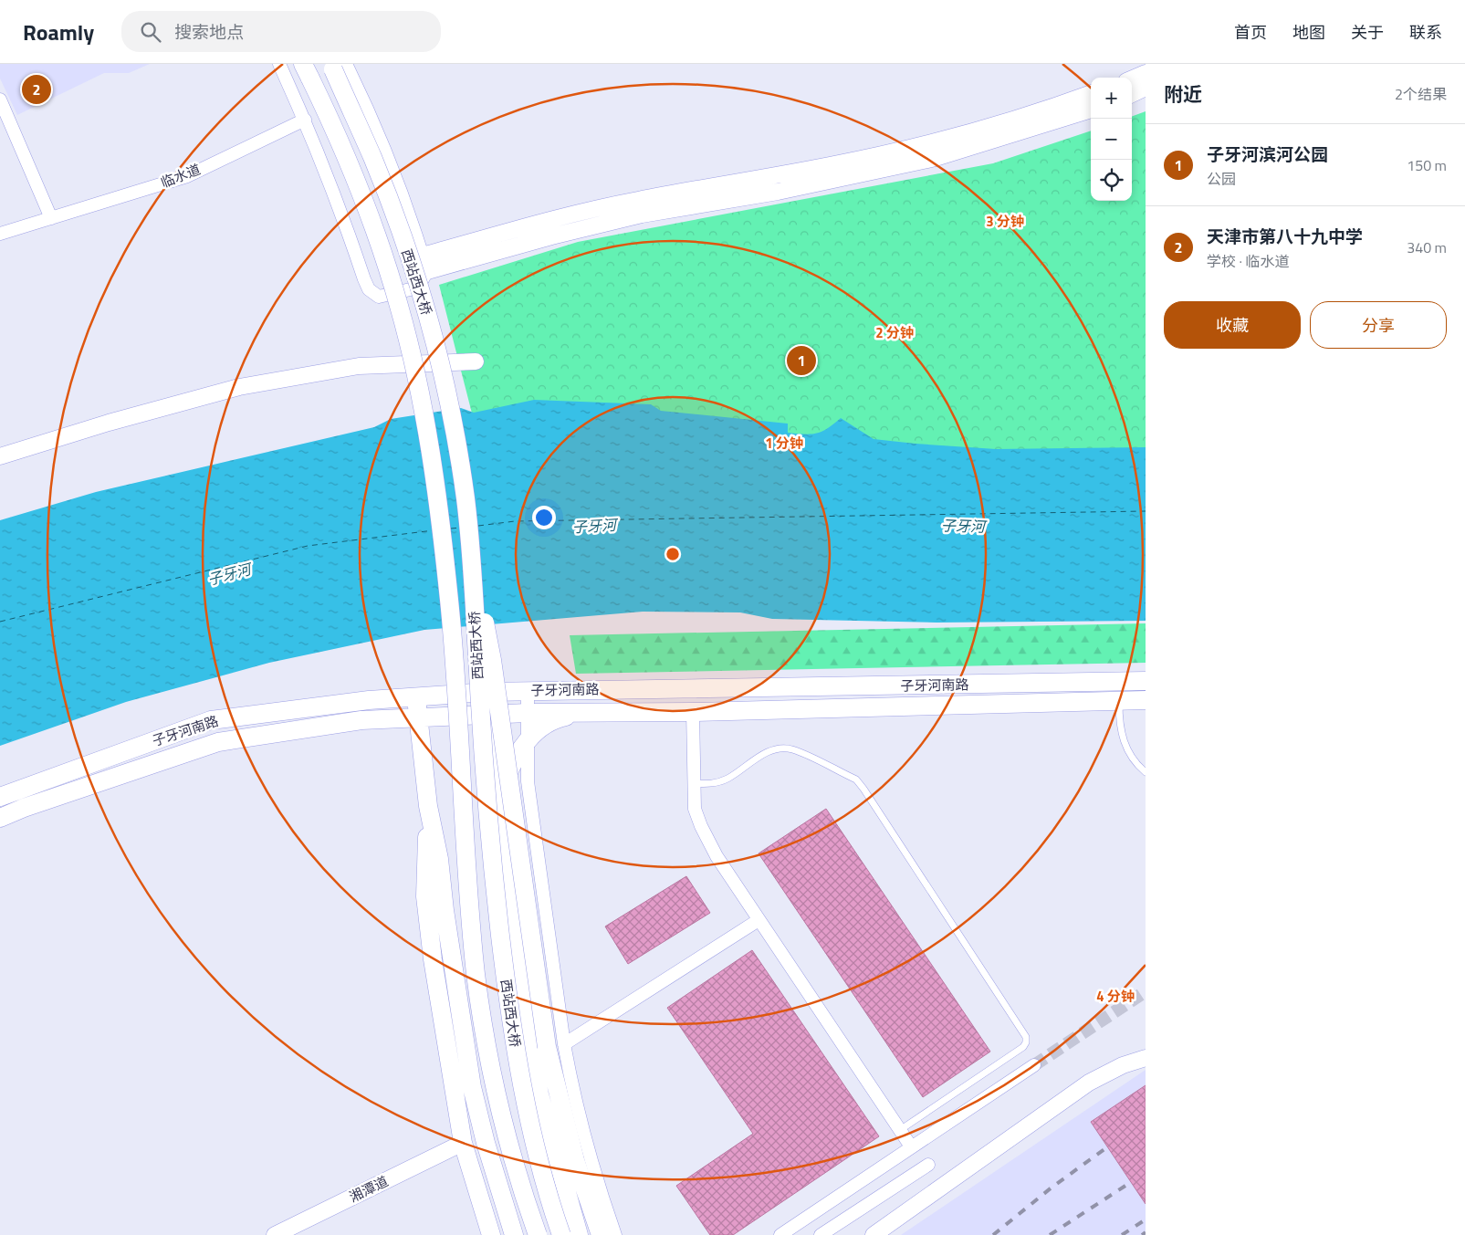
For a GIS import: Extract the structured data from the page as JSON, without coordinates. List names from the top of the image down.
{
  "streets": {
    "main road": ["西站西大桥", "子牙河南路"],
    "street": ["临水道", "湘潭道"]
  },
  "water": ["子牙河"],
  "page": {
    "header": "Roamly",
    "search": "搜索地点",
    "nav": [
      "首页",
      "地图",
      "关于",
      "联系"
    ],
    "heading": ["附近", "2个结果"],
    "pins": ["2", "1"],
    "map_buttons": ["+", "−"],
    "list": [
      {
        "mark": "1",
        "name": "子牙河滨河公园",
        "note": "公园",
        "value": "150 m"
      },
      {
        "mark": "2",
        "name": "天津市第八十九中学",
        "note": "学校 · 临水道",
        "value": "340 m"
      }
    ],
    "buttons": ["收藏", "分享"]
  },
  "rings": [
    "3 分钟",
    "2 分钟",
    "1 分钟",
    "4 分钟"
  ]
}
